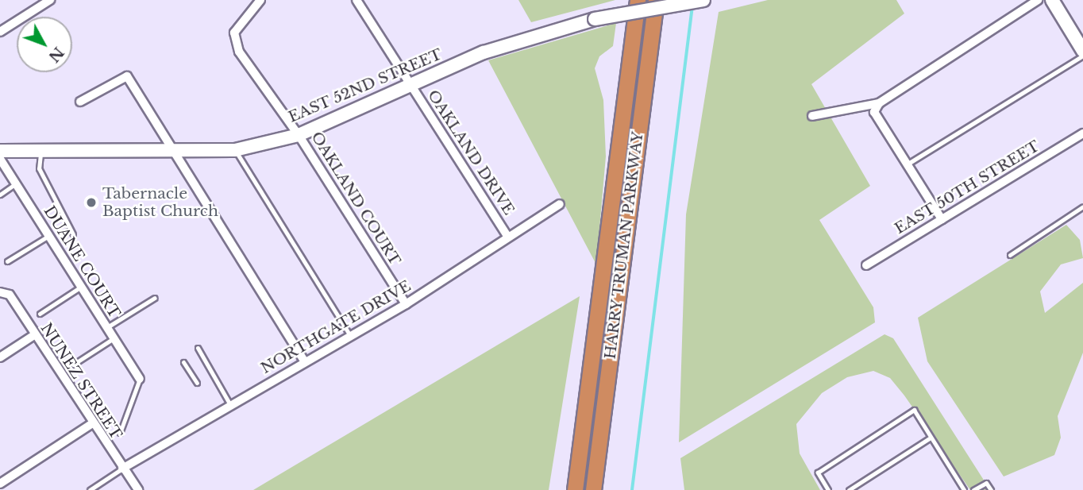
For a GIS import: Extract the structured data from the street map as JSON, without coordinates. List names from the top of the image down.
{
  "streets": {
    "highway": ["HARRY TRUMAN PARKWAY"],
    "main road": ["EAST 52ND STREET"],
    "street": [
      "OAKLAND DRIVE",
      "EAST 50TH STREET",
      "OAKLAND COURT",
      "DUANE COURT",
      "NORTHGATE DRIVE",
      "NUNEZ STREET"
    ]
  },
  "crossings": [
    ["EAST 52ND STREET", "OAKLAND DRIVE"],
    ["EAST 52ND STREET", "OAKLAND COURT"],
    ["OAKLAND DRIVE", "NORTHGATE DRIVE"],
    ["OAKLAND COURT", "NORTHGATE DRIVE"],
    ["NORTHGATE DRIVE", "NUNEZ STREET"]
  ],
  "places": ["Tabernacle Baptist Church"],
  "north": "bottom right"
}
